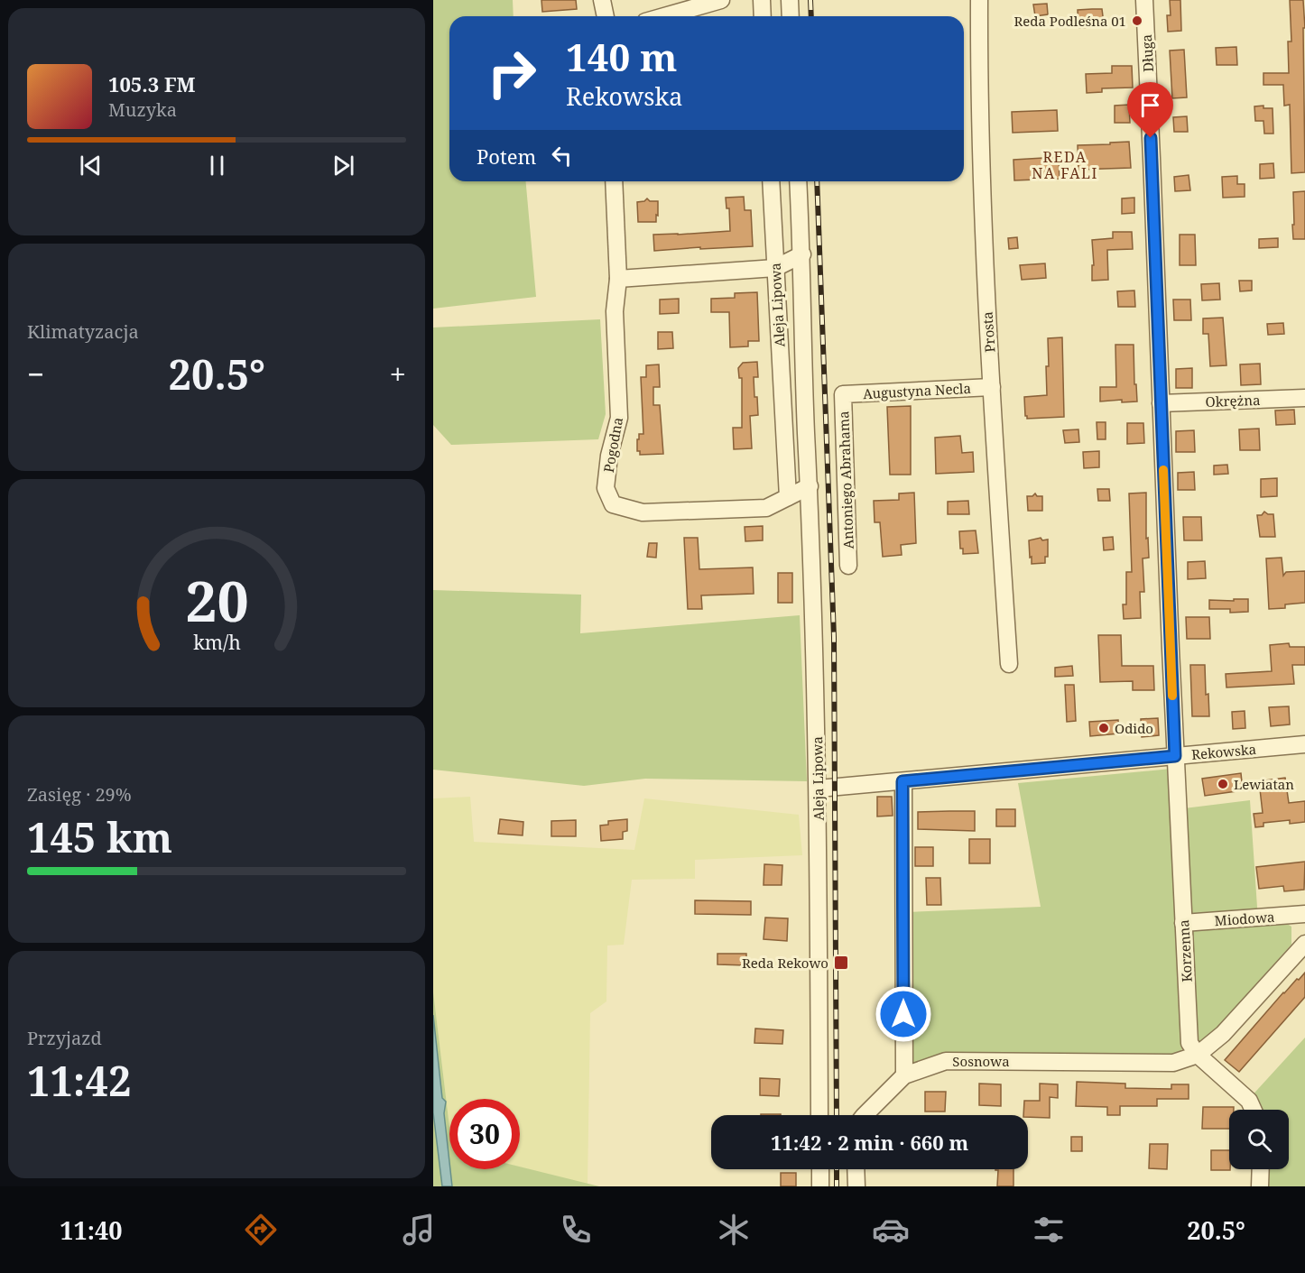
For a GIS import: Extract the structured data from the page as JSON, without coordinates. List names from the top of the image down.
{
  "streets": {
    "street": [
      "Długa",
      "Aleja Lipowa",
      "Prosta",
      "Augustyna Necla",
      "Okrężna",
      "Pogodna",
      "Antoniego Abrahama",
      "Rekowska",
      "Miodowa",
      "Korzenna",
      "Sosnowa"
    ]
  },
  "crossings": [
    ["Długa", "Okrężna"],
    ["Długa", "Rekowska"],
    ["Długa", "Korzenna"],
    ["Aleja Lipowa", "Pogodna"],
    ["Aleja Lipowa", "Rekowska"],
    ["Prosta", "Augustyna Necla"],
    ["Augustyna Necla", "Antoniego Abrahama"],
    ["Rekowska", "Korzenna"],
    ["Miodowa", "Korzenna"],
    ["Korzenna", "Sosnowa"]
  ],
  "districts": ["REDA NA FALI"],
  "places": {
    "other": ["Reda Podleśna 01", "Odido", "Lewiatan"],
    "transit": ["Reda Rekowo"]
  },
  "page": {
    "turn": ["140 m", "Rekowska"],
    "song": ["105.3 FM", "Muzyka"],
    "then": "Potem",
    "tile": [
      "Klimatyzacja",
      ["Zasięg · 29%", "145 km"],
      ["Przyjazd", "11:42"]
    ],
    "heat": ["−", "20.5°", "+"],
    "limit": "30",
    "trip": "11:42 · 2 min · 660 m",
    "tabs": ["11:40", "20.5°"],
    "gauge": ["20", "km/h"]
  }
}
